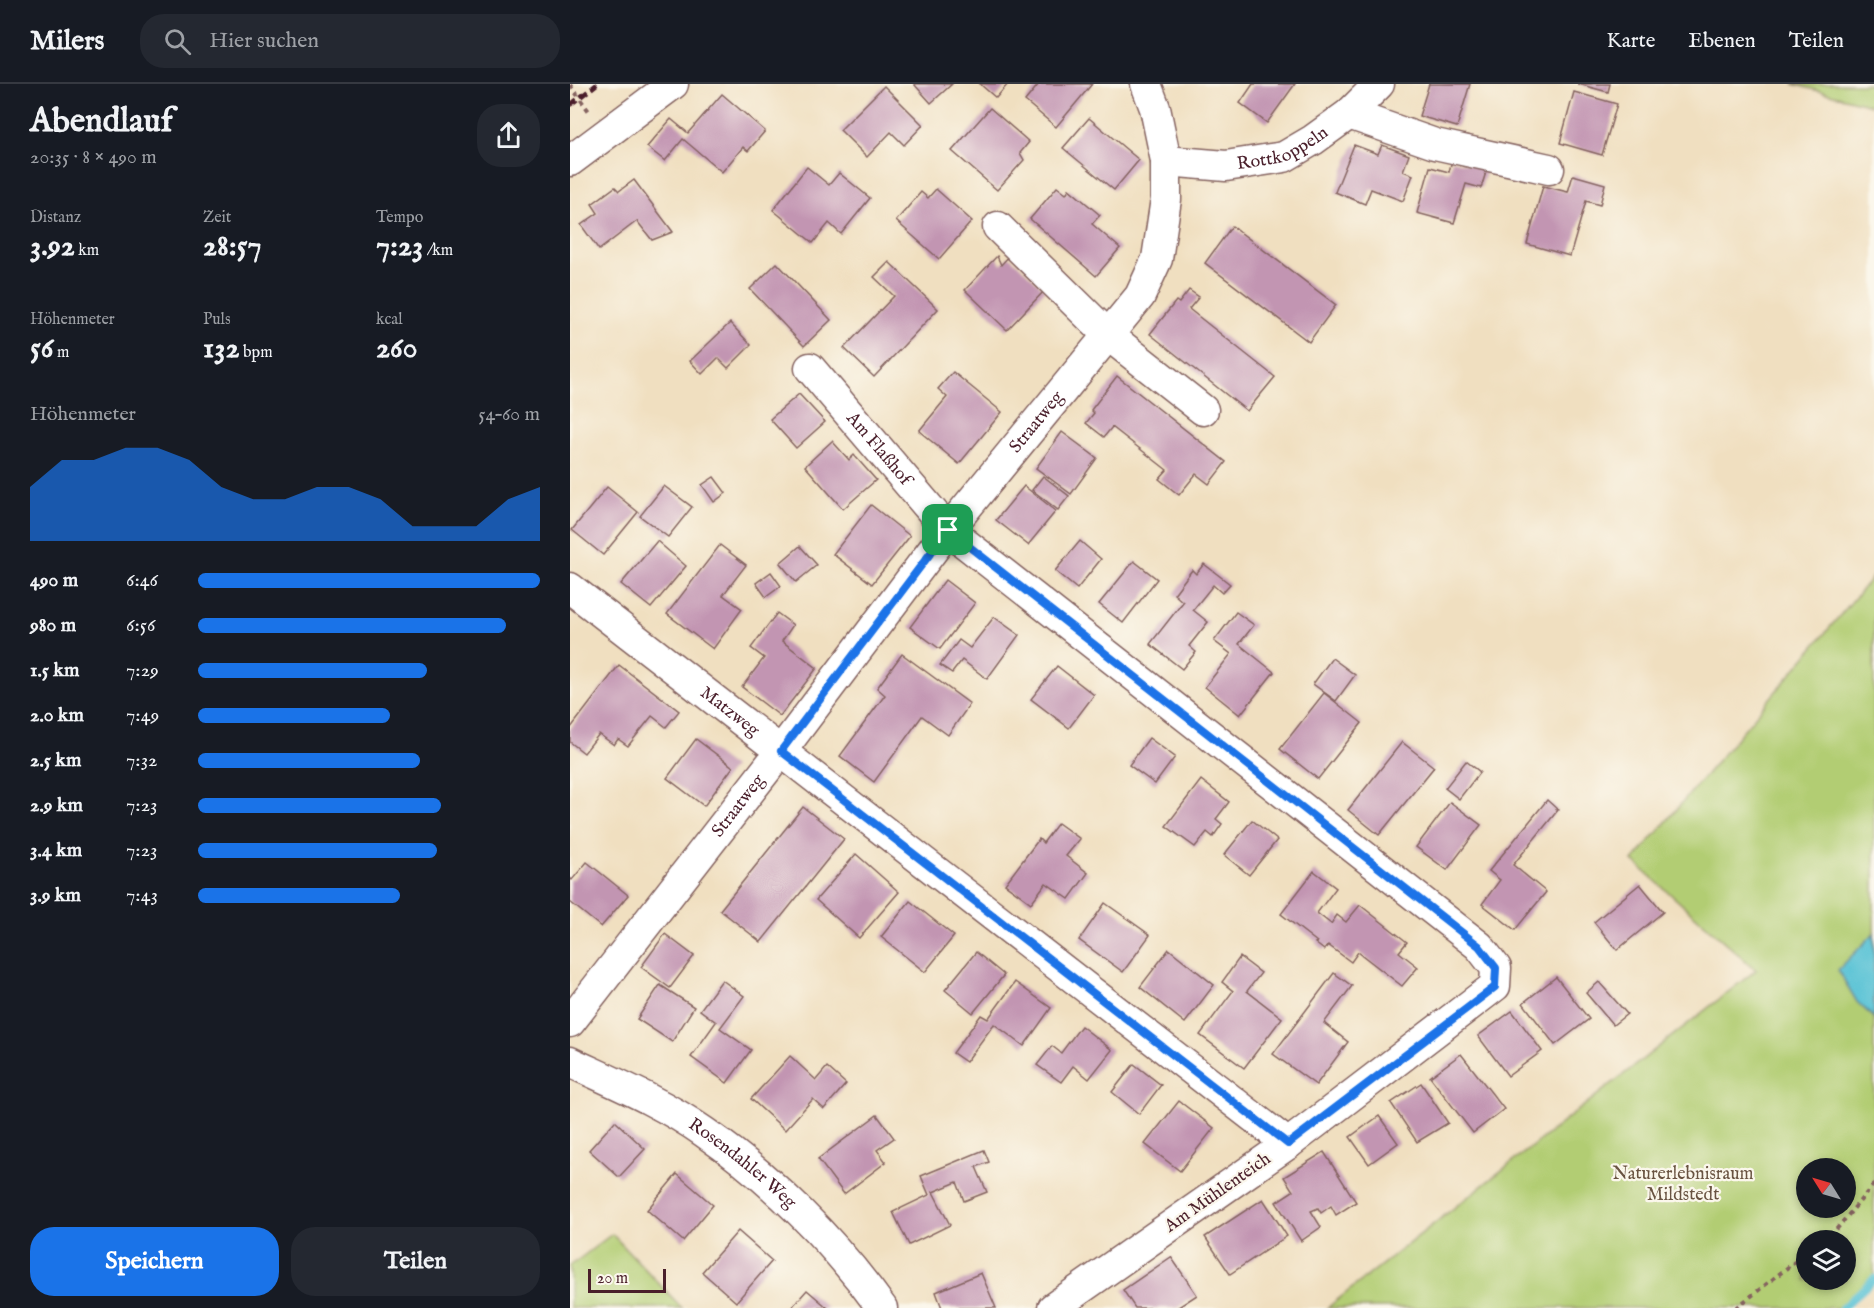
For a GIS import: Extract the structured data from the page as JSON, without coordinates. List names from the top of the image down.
{
  "streets": {
    "street": [
      "Rottkoppeln",
      "Straatweg",
      "Am Flaßhof",
      "Matzweg",
      "Rosendahler Weg",
      "Am Mühlenteich"
    ]
  },
  "crossings": [
    ["Rottkoppeln", "Straatweg"],
    ["Straatweg", "Am Flaßhof"],
    ["Straatweg", "Matzweg"],
    ["Am Flaßhof", "Am Mühlenteich"],
    ["Matzweg", "Am Mühlenteich"]
  ],
  "parks": ["Naturerlebnisraum Mildstedt"],
  "scale_bar": "20 m",
  "north": "top left",
  "page": {
    "header": "Milers",
    "search": "Hier suchen",
    "nav": ["Karte", "Ebenen", "Teilen"],
    "heading": ["Abendlauf", "20:35 · 8 × 490 m"],
    "stats": [
      ["Distanz", "3.92 km"],
      ["Zeit", "28:57"],
      ["Tempo", "7:23 /km"],
      ["Höhenmeter", "56 m"],
      ["Puls", "132 bpm"],
      ["kcal", "260"]
    ],
    "chart": ["Höhenmeter", "54–60 m"],
    "list": [
      {
        "name": "490 m",
        "note": "6:46"
      },
      {
        "name": "980 m",
        "note": "6:56"
      },
      {
        "name": "1.5 km",
        "note": "7:29"
      },
      {
        "name": "2.0 km",
        "note": "7:49"
      },
      {
        "name": "2.5 km",
        "note": "7:32"
      },
      {
        "name": "2.9 km",
        "note": "7:23"
      },
      {
        "name": "3.4 km",
        "note": "7:23"
      },
      {
        "name": "3.9 km",
        "note": "7:43"
      }
    ],
    "buttons": ["Speichern", "Teilen"],
    "scale": "20 m"
  }
}
